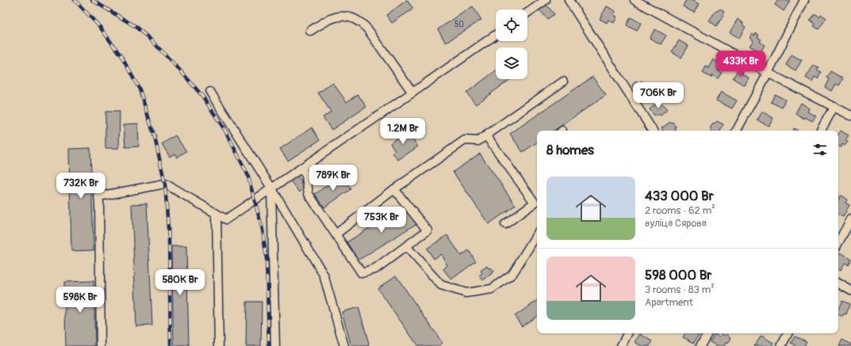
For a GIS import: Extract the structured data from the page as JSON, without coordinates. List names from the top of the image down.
{
  "house_numbers": ["50"],
  "page": {
    "price": [
      "433K Br",
      "706K Br",
      "1.2M Br",
      "789K Br",
      "732K Br",
      "753K Br",
      "580K Br",
      "598K Br"
    ],
    "heading": "8 homes",
    "list": [
      {
        "name": "433 000 Br",
        "note": "2 rooms · 62 m² · вуліца Сярова"
      },
      {
        "name": "598 000 Br",
        "note": "3 rooms · 83 m² · Apartment"
      }
    ]
  }
}
